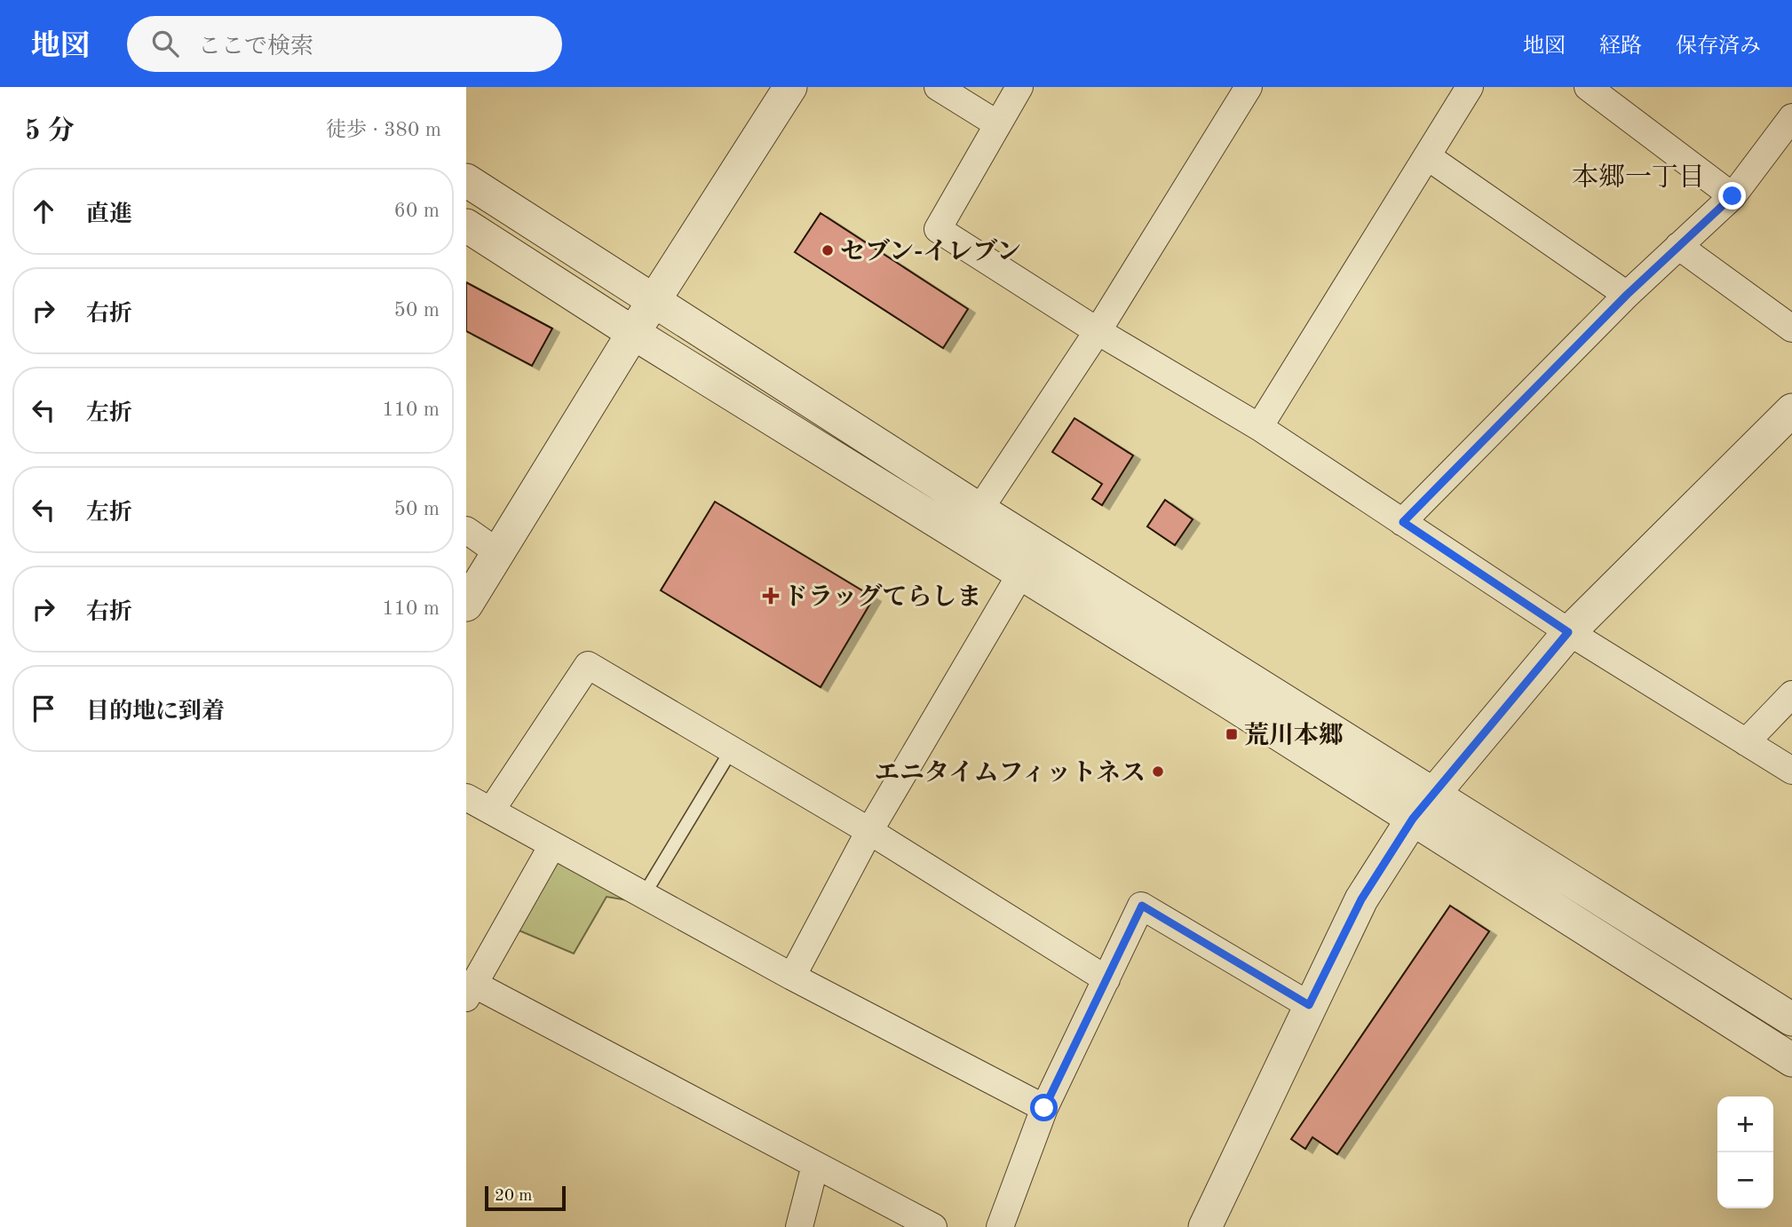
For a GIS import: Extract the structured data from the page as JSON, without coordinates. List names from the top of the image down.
{
  "districts": ["本郷一丁目"],
  "places": {
    "other": ["セブン-イレブン", "エニタイムフィットネス"],
    "health": ["ドラッグてらしま"],
    "transit": ["荒川本郷"]
  },
  "scale_bar": "20 m",
  "page": {
    "header": "地図",
    "search": "ここで検索",
    "nav": ["地図", "経路", "保存済み"],
    "heading": ["5 分", "徒歩 · 380 m"],
    "list": [
      ["直進", "60 m"],
      ["右折", "50 m"],
      ["左折", "110 m"],
      ["左折", "50 m"],
      ["右折", "110 m"],
      "目的地に到着"
    ],
    "map_buttons": ["+", "−"],
    "scale": "20 m"
  }
}
